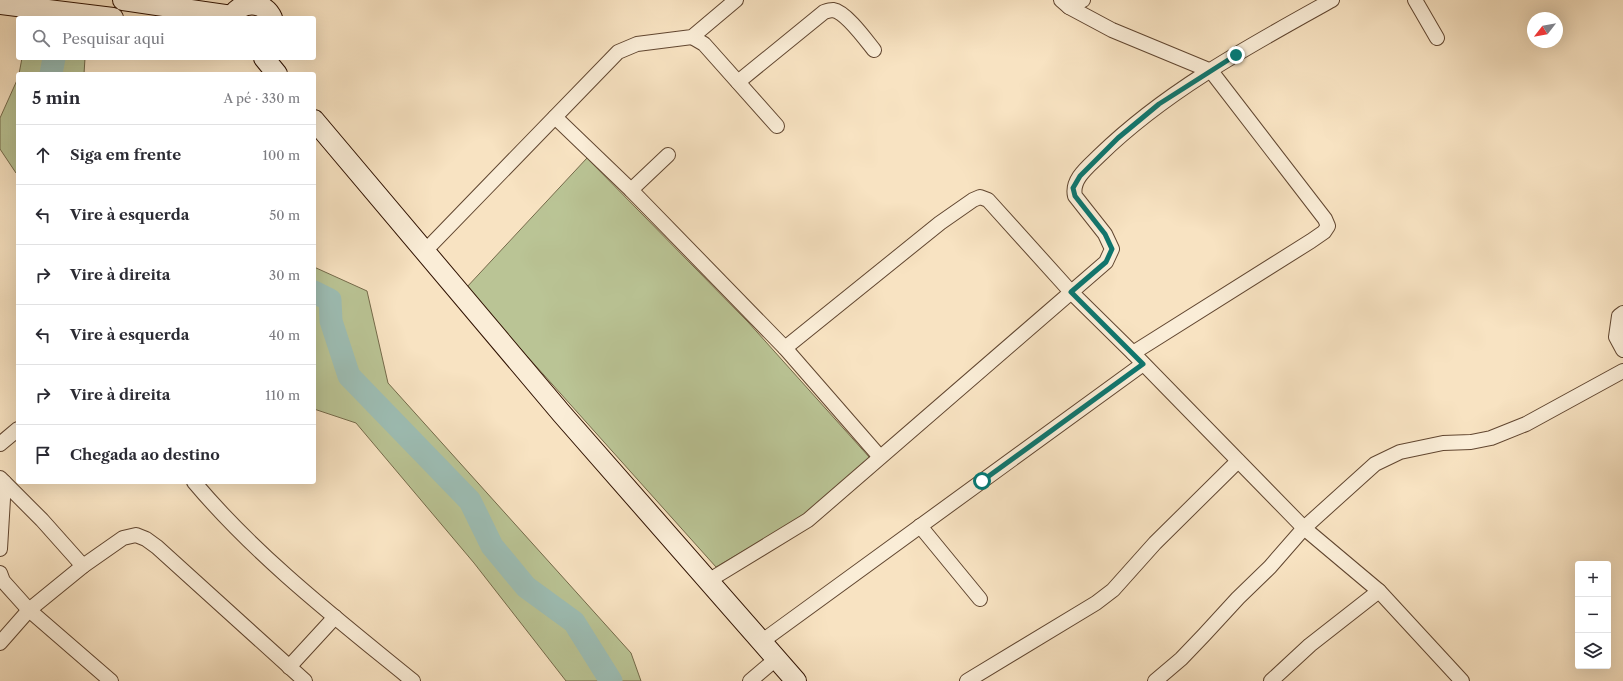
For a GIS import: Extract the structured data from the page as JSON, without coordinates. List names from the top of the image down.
{
  "north": "bottom left",
  "page": {
    "search": "Pesquisar aqui",
    "heading": ["5 min", "A pé · 330 m"],
    "list": [
      ["Siga em frente", "100 m"],
      ["Vire à esquerda", "50 m"],
      ["Vire à direita", "30 m"],
      ["Vire à esquerda", "40 m"],
      ["Vire à direita", "110 m"],
      "Chegada ao destino"
    ],
    "map_buttons": ["+", "−"]
  }
}
